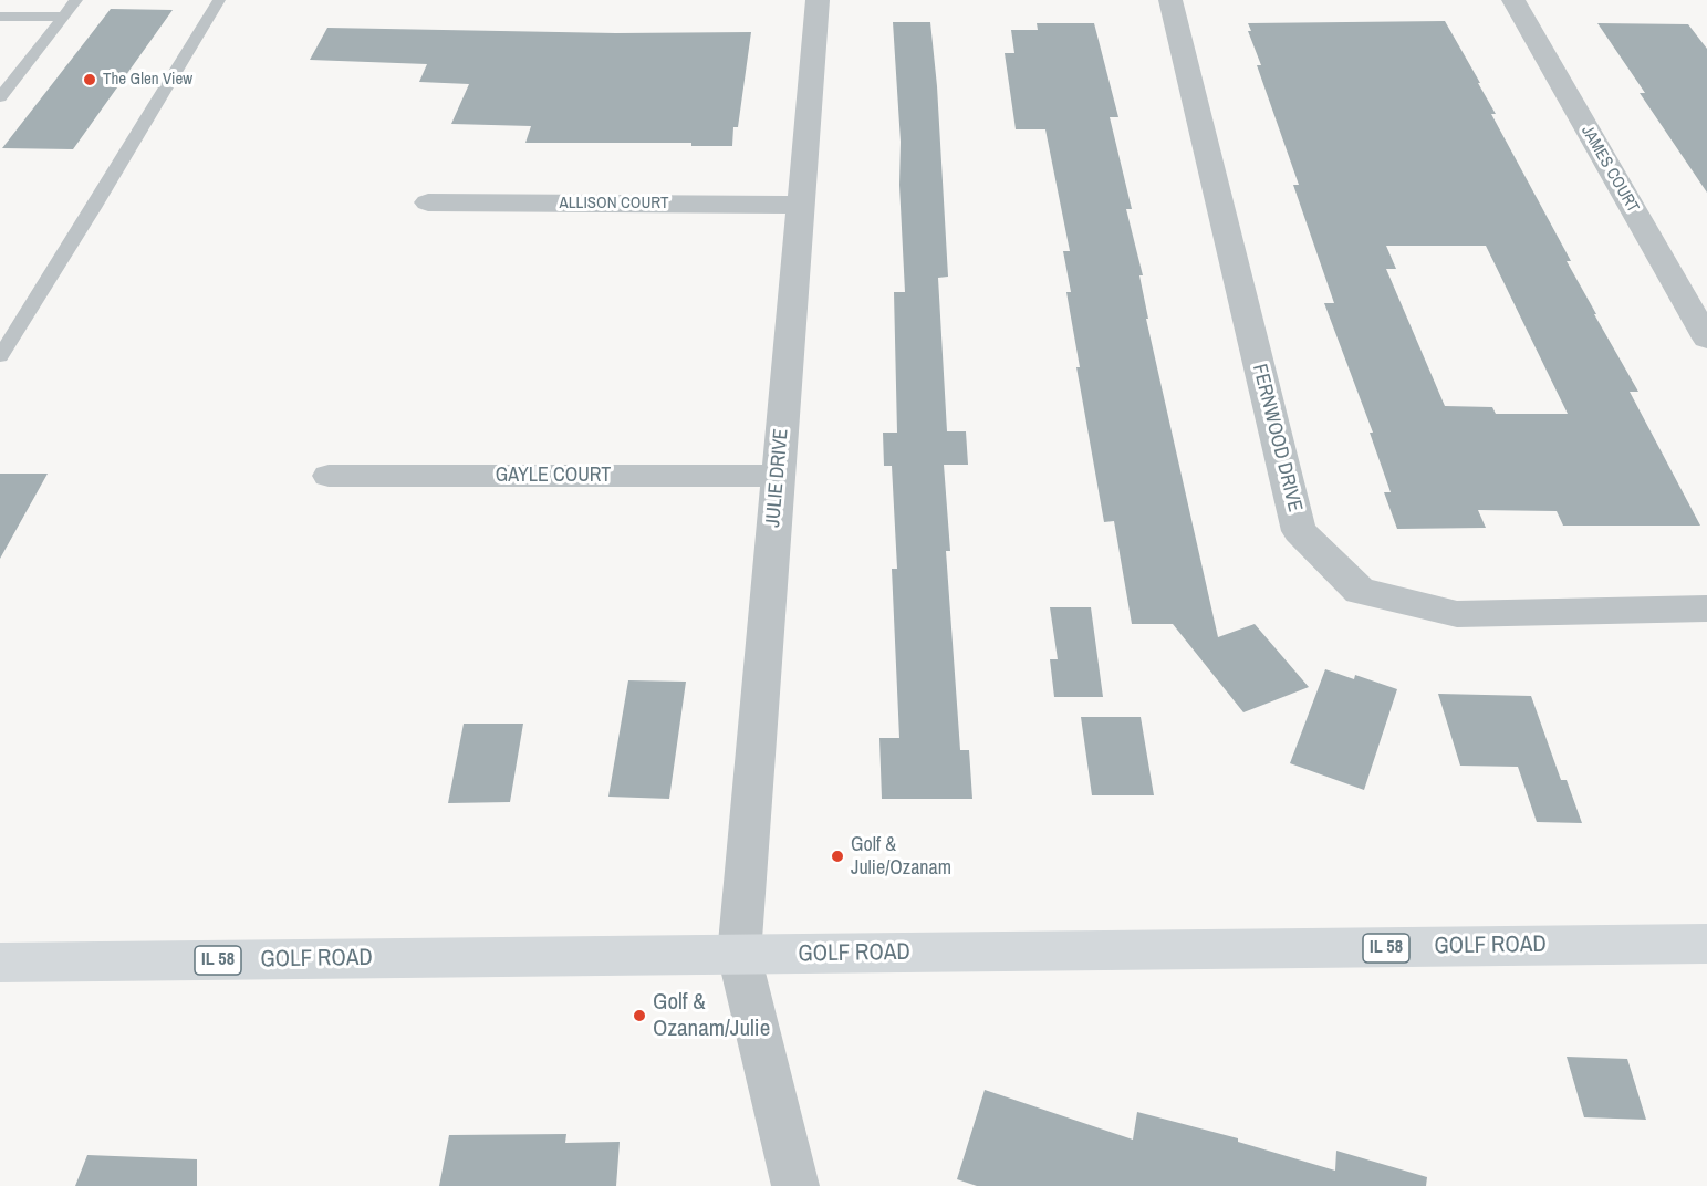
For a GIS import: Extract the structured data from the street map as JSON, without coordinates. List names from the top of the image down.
{
  "streets": {
    "main road": ["GOLF ROAD", "IL 58"],
    "street": [
      "JAMES COURT",
      "ALLISON COURT",
      "FERNWOOD DRIVE",
      "GAYLE COURT",
      "JULIE DRIVE"
    ]
  },
  "crossings": [
    ["ALLISON COURT", "JULIE DRIVE"],
    ["GAYLE COURT", "JULIE DRIVE"],
    ["JULIE DRIVE", "GOLF ROAD"]
  ],
  "places": ["The Glen View", "Golf & Julie/Ozanam", "Golf & Ozanam/Julie"]
}
